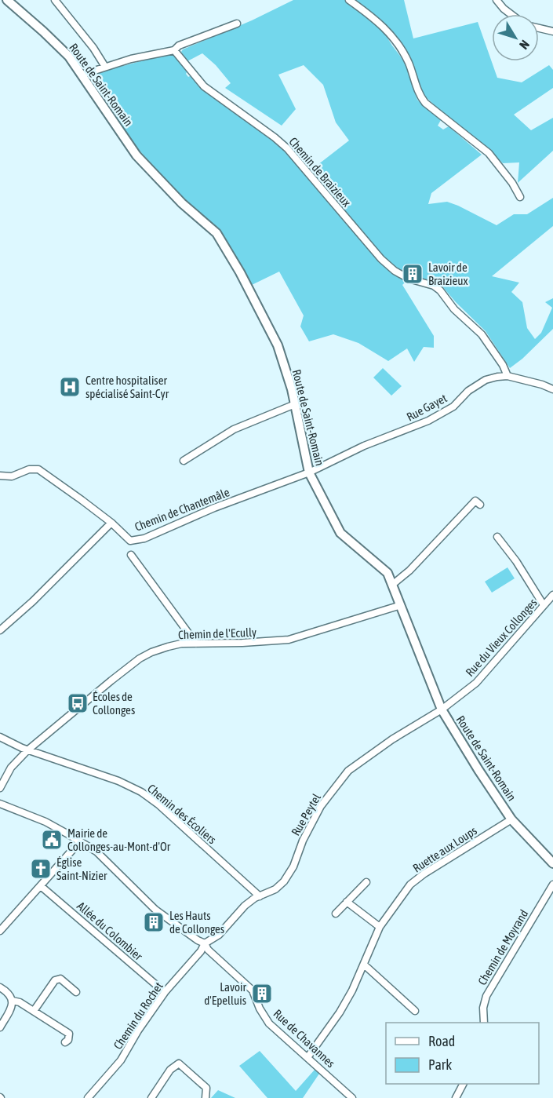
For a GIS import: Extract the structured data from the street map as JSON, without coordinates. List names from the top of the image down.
{
  "streets": {
    "main road": ["Route de Saint-Romain"],
    "street": [
      "Chemin de Braizieux",
      "Rue Gayet",
      "Chemin de Chantemâle",
      "Chemin de l'Ecully",
      "Rue du Vieux Collonges",
      "Chemin des Écoliers",
      "Rue Peytel",
      "Ruette aux Loups",
      "Allée du Colombier",
      "Chemin de Moyrand",
      "Chemin du Rochet",
      "Rue de Chavannes"
    ]
  },
  "crossings": [
    ["Route de Saint-Romain", "Rue Gayet"],
    ["Route de Saint-Romain", "Chemin de Chantemâle"],
    ["Route de Saint-Romain", "Chemin de l'Ecully"],
    ["Route de Saint-Romain", "Rue du Vieux Collonges"],
    ["Route de Saint-Romain", "Rue Peytel"],
    ["Route de Saint-Romain", "Ruette aux Loups"],
    ["Chemin de Braizieux", "Rue Gayet"],
    ["Rue Gayet", "Chemin de Chantemâle"],
    ["Chemin de l'Ecully", "Chemin des Écoliers"],
    ["Rue du Vieux Collonges", "Rue Peytel"],
    ["Chemin des Écoliers", "Rue Peytel"],
    ["Rue Peytel", "Chemin du Rochet"],
    ["Rue Peytel", "Rue de Chavannes"],
    ["Ruette aux Loups", "Rue de Chavannes"],
    ["Allée du Colombier", "Chemin du Rochet"],
    ["Chemin du Rochet", "Rue de Chavannes"]
  ],
  "places": {
    "building": ["Lavoir de Braizieux", "Les Hauts de Collonges", "Lavoir d'Epelluis"],
    "hospital": ["Centre hospitaliser spécialisé Saint-Cyr"],
    "bus stop": ["Écoles de Collonges"],
    "public building": ["Mairie de Collonges-au-Mont-d'Or"],
    "church": ["Église Saint-Nizier"]
  },
  "legend": ["Road", "Park"],
  "north": "bottom right"
}
